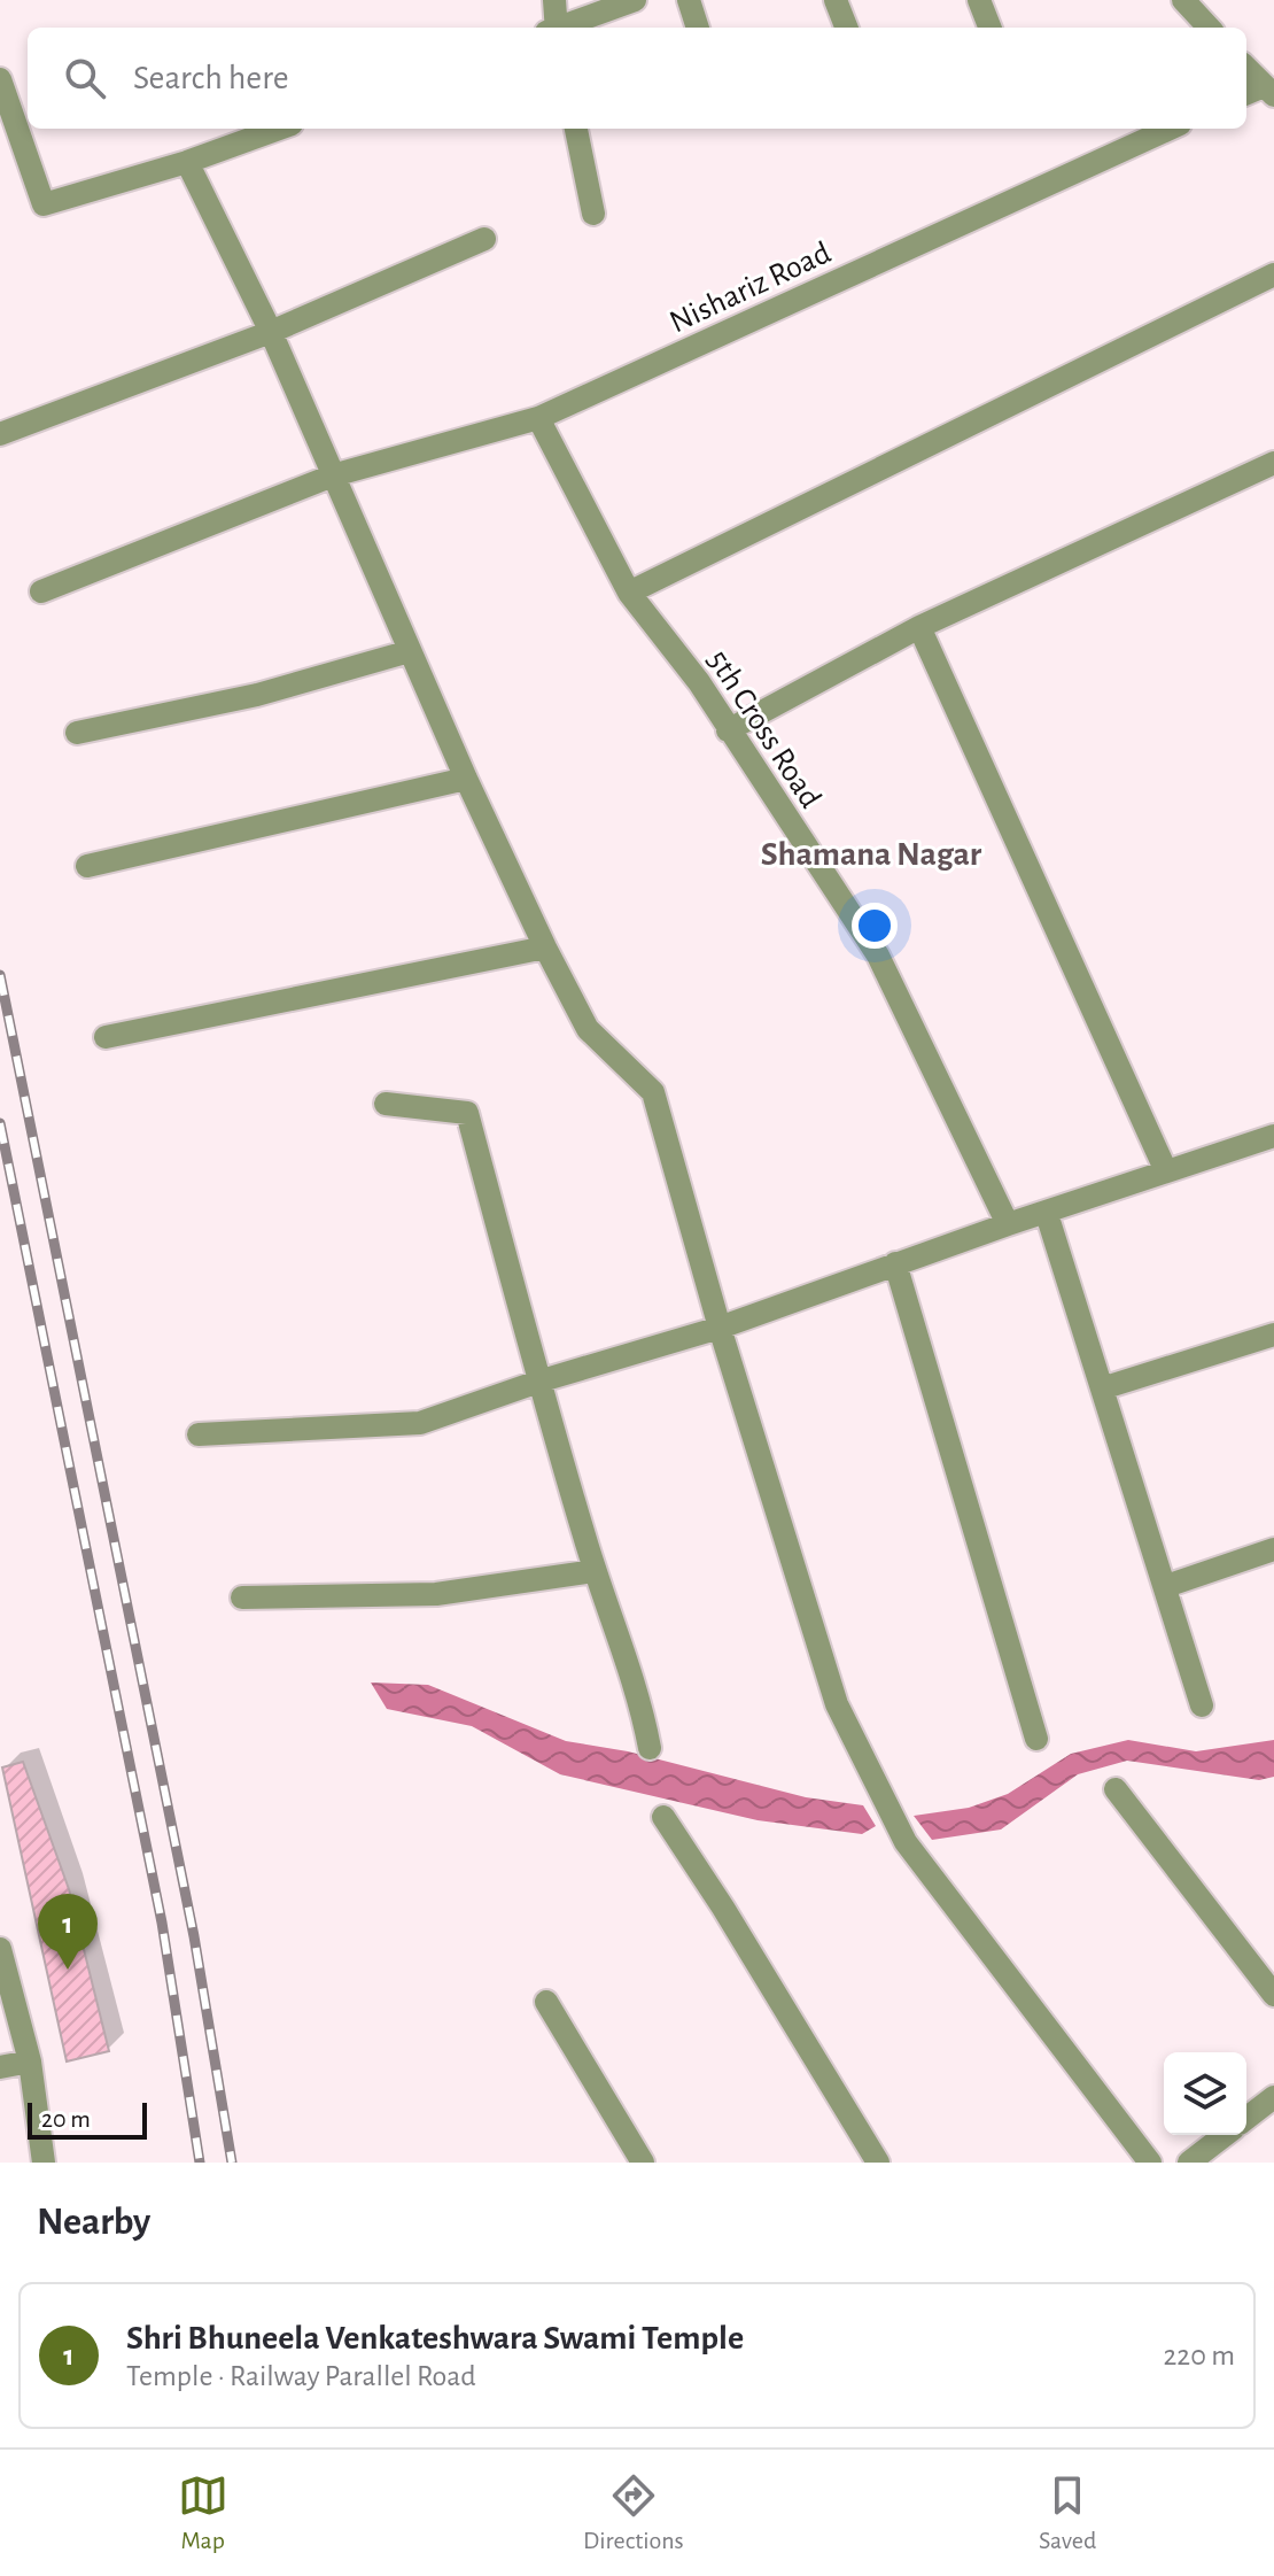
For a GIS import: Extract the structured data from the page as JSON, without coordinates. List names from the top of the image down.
{
  "streets": {
    "street": ["Nishariz Road", "5th Cross Road"]
  },
  "crossings": [
    ["Nishariz Road", "5th Cross Road"]
  ],
  "districts": ["Shamana Nagar"],
  "scale_bar": "20 m",
  "page": {
    "search": "Search here",
    "pins": "1",
    "scale": "20 m",
    "heading": "Nearby",
    "list": [
      {
        "mark": "1",
        "name": "Shri Bhuneela Venkateshwara Swami Temple",
        "note": "Temple · Railway Parallel Road",
        "value": "220 m"
      }
    ],
    "nav": ["Map", "Directions", "Saved"]
  }
}
